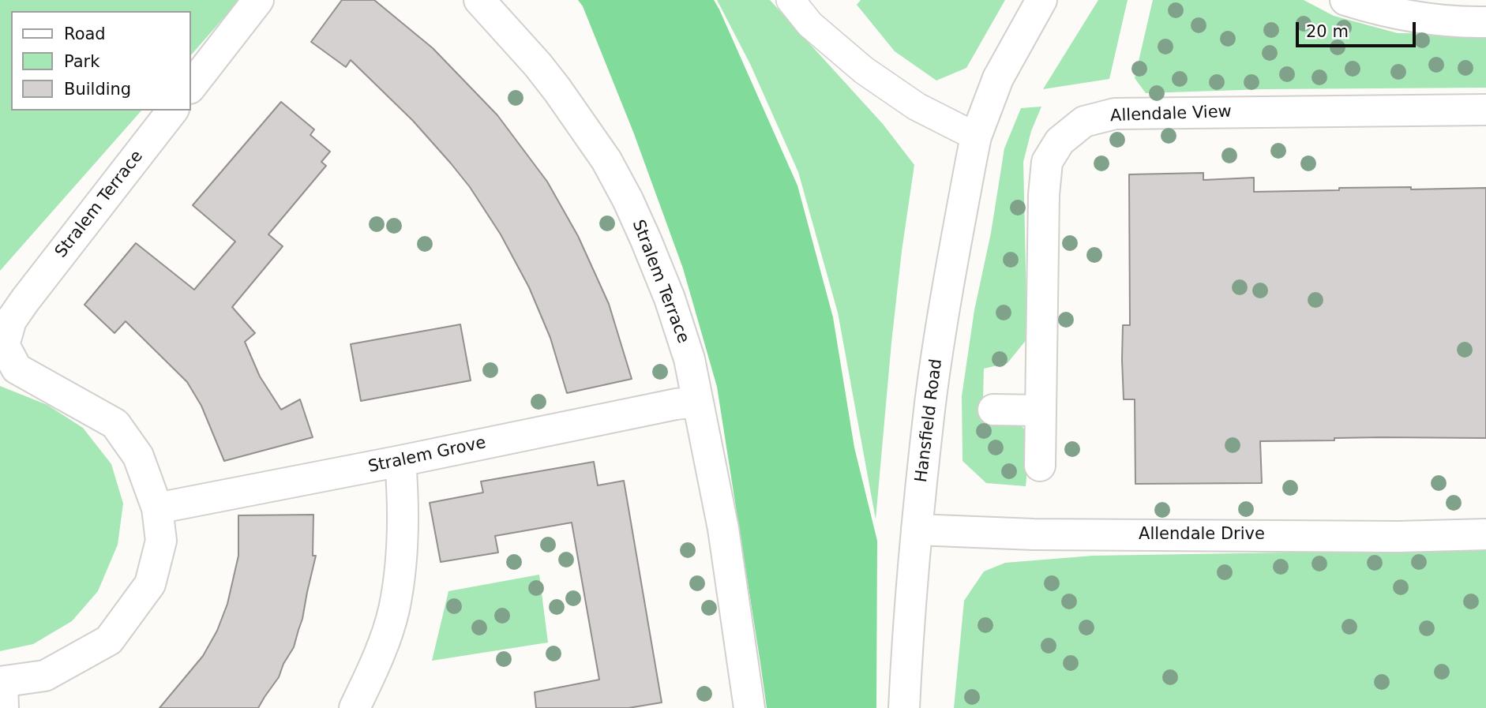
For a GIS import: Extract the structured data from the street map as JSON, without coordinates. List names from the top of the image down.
{
  "streets": {
    "street": [
      "Allendale View",
      "Stralem Terrace",
      "Hansfield Road",
      "Stralem Grove",
      "Allendale Drive"
    ]
  },
  "crossings": [
    ["Stralem Terrace", "Stralem Grove"],
    ["Hansfield Road", "Allendale Drive"]
  ],
  "legend": ["Road", "Park", "Building"],
  "scale_bar": "20 m"
}
